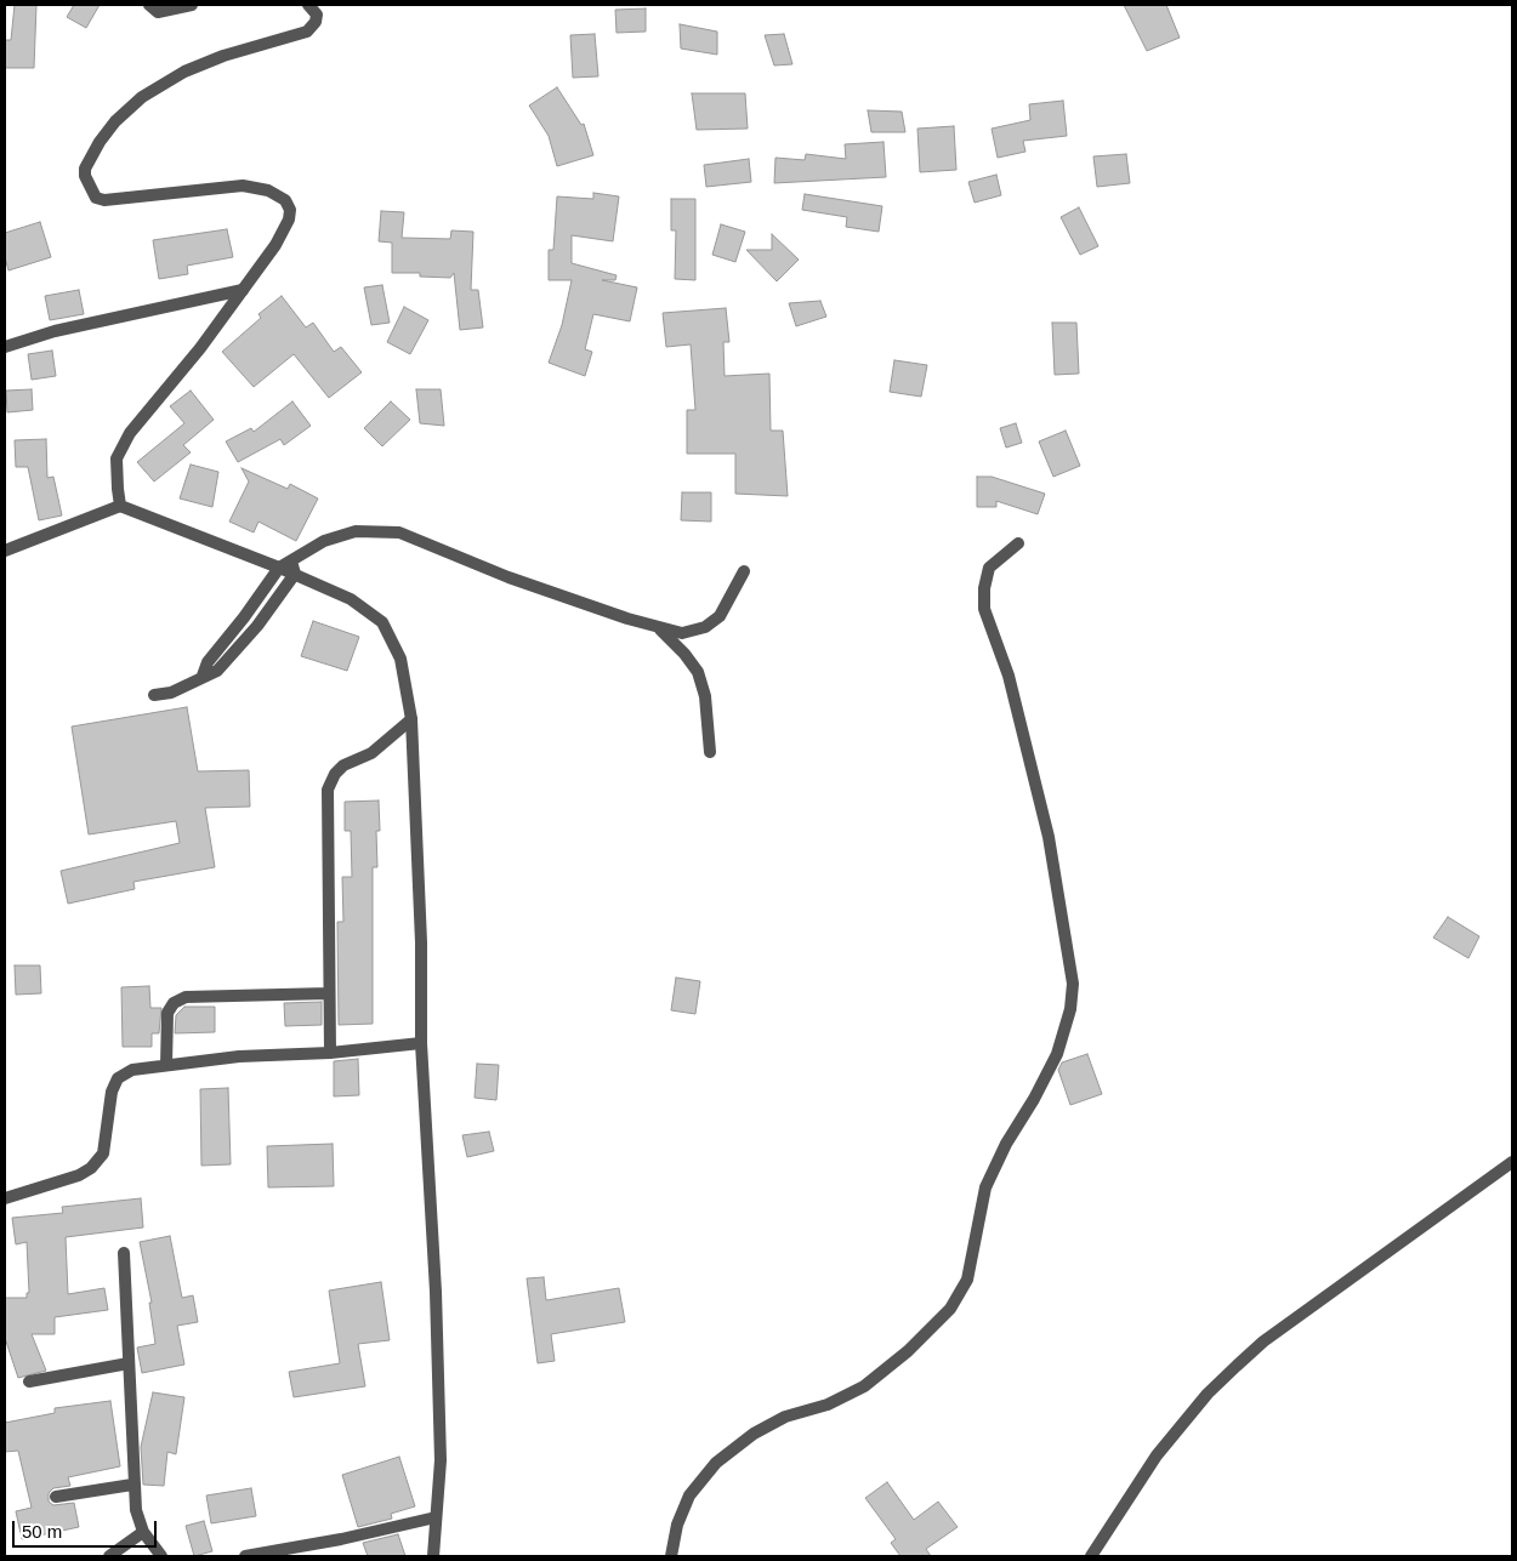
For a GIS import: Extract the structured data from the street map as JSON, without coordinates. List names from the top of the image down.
{
  "scale_bar": "50 m"
}
